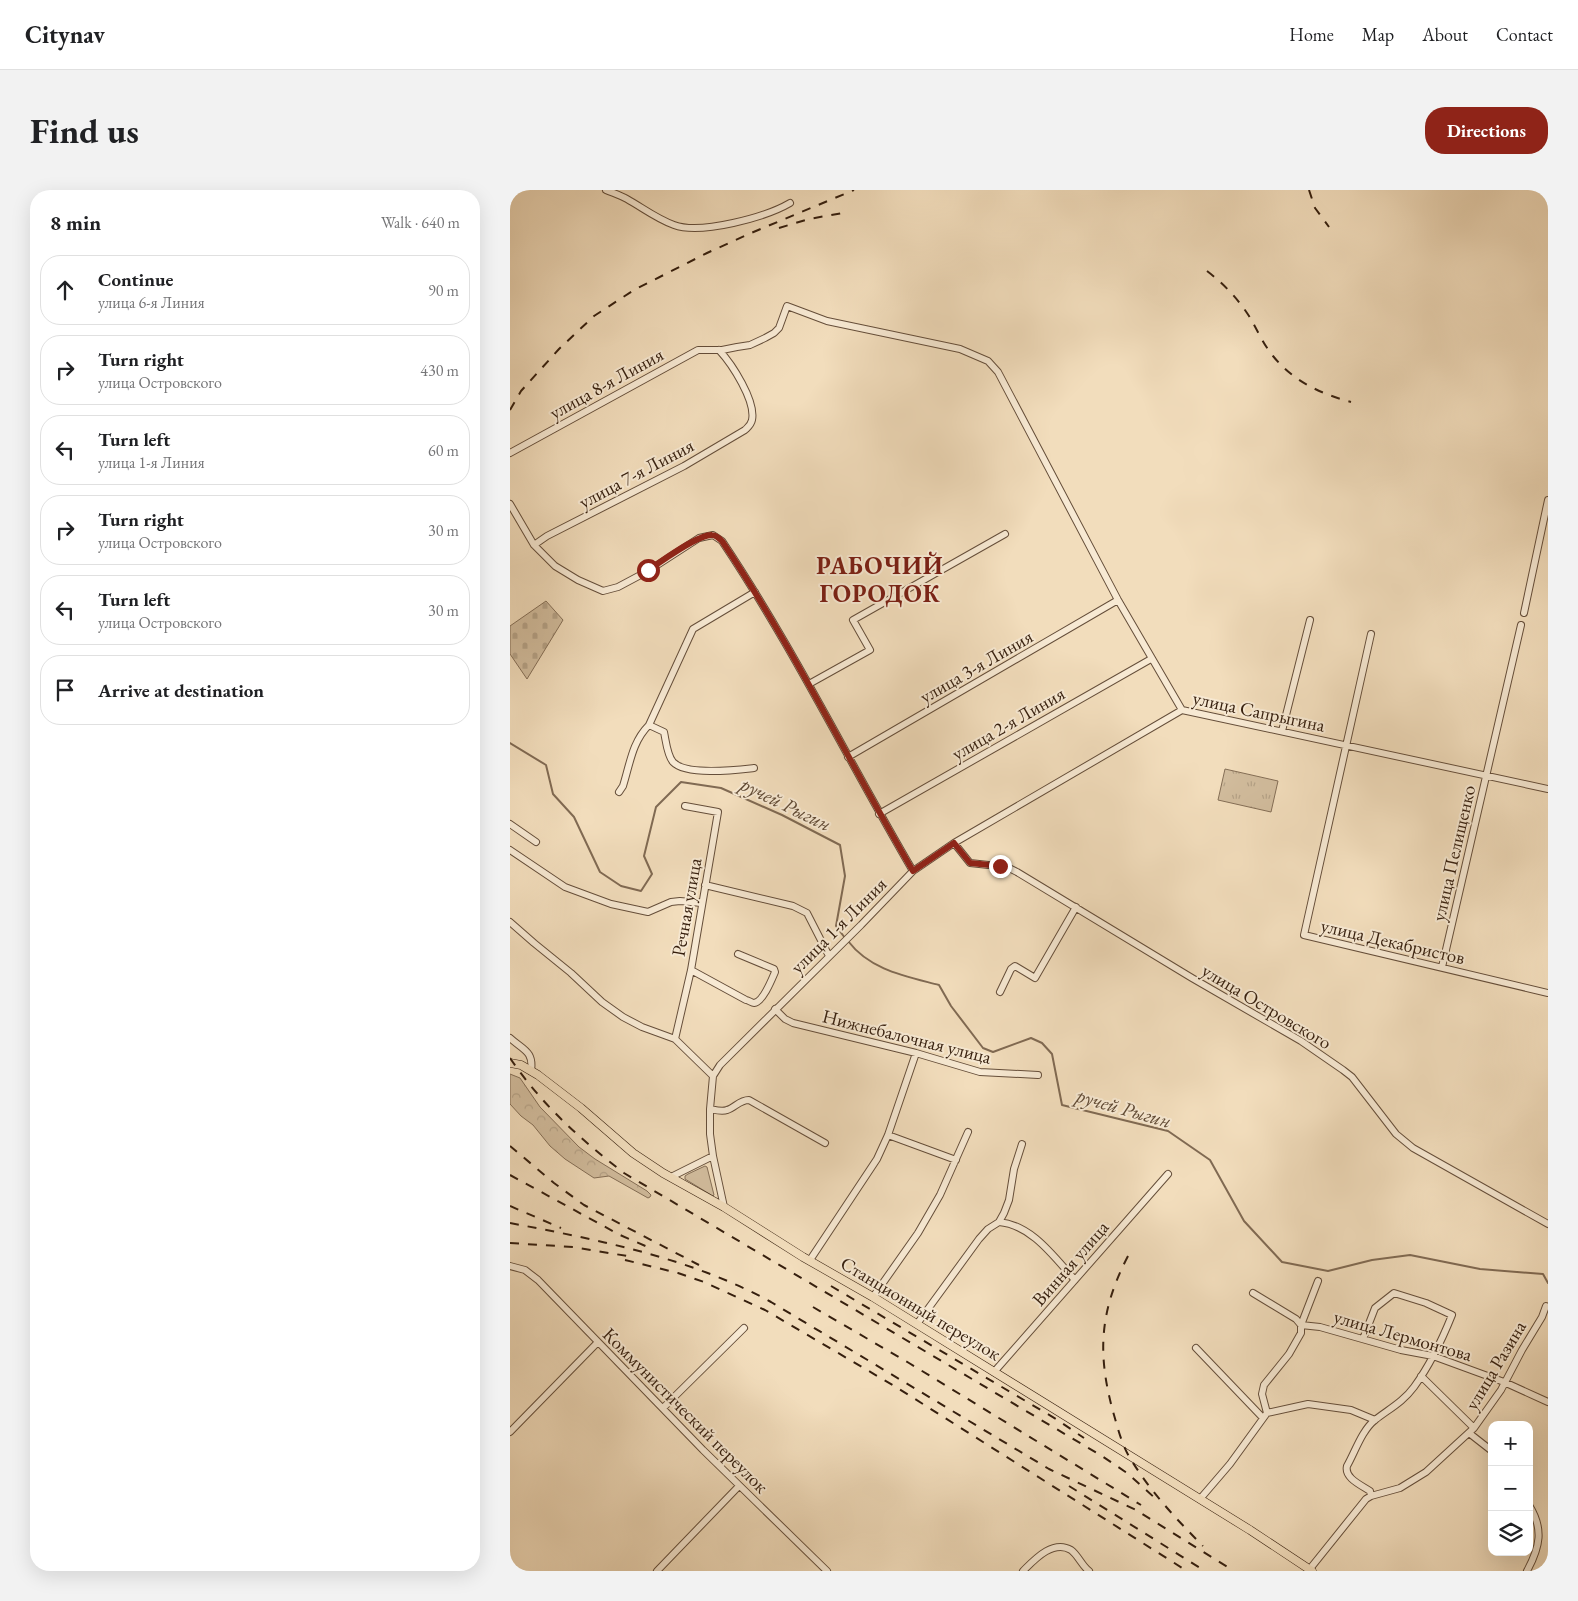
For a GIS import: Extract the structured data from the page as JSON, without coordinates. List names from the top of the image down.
{
  "streets": {
    "main road": ["Станционный переулок"],
    "street": [
      "улица 8-я Линия",
      "улица 7-я Линия",
      "улица 3-я Линия",
      "улица Сапрыгина",
      "улица 2-я Линия",
      "улица Пелищенко",
      "Речная улица",
      "улица 1-я Линия",
      "улица Декабристов",
      "улица Островского",
      "Нижнебалочная улица",
      "Винная улица",
      "улица Лермонтова",
      "улица Разина",
      "Коммунистический переулок"
    ]
  },
  "crossings": [
    ["улица 8-я Линия", "улица 7-я Линия"],
    ["улица 8-я Линия", "улица Сапрыгина"],
    ["улица 3-я Линия", "улица Сапрыгина"],
    ["улица Сапрыгина", "улица 2-я Линия"],
    ["улица Сапрыгина", "улица Пелищенко"],
    ["улица Сапрыгина", "улица 1-я Линия"],
    ["улица Сапрыгина", "улица Декабристов"],
    ["улица Пелищенко", "улица Декабристов"],
    ["улица 1-я Линия", "улица Островского"],
    ["улица 1-я Линия", "Нижнебалочная улица"],
    ["Винная улица", "Станционный переулок"],
    ["улица Лермонтова", "улица Разина"]
  ],
  "districts": ["РАБОЧИЙ ГОРОДОК"],
  "water": ["ручей Рыгин"],
  "page": {
    "header": "Citynav",
    "nav": [
      "Home",
      "Map",
      "About",
      "Contact"
    ],
    "buttons": "Directions",
    "title": "Find us",
    "heading": ["8 min", "Walk · 640 m"],
    "list": [
      ["Continue", "улица 6-я Линия", "90 m"],
      ["Turn right", "улица Островского", "430 m"],
      ["Turn left", "улица 1-я Линия", "60 m"],
      ["Turn right", "улица Островского", "30 m"],
      ["Turn left", "улица Островского", "30 m"],
      "Arrive at destination"
    ],
    "map_buttons": ["+", "−"]
  }
}
